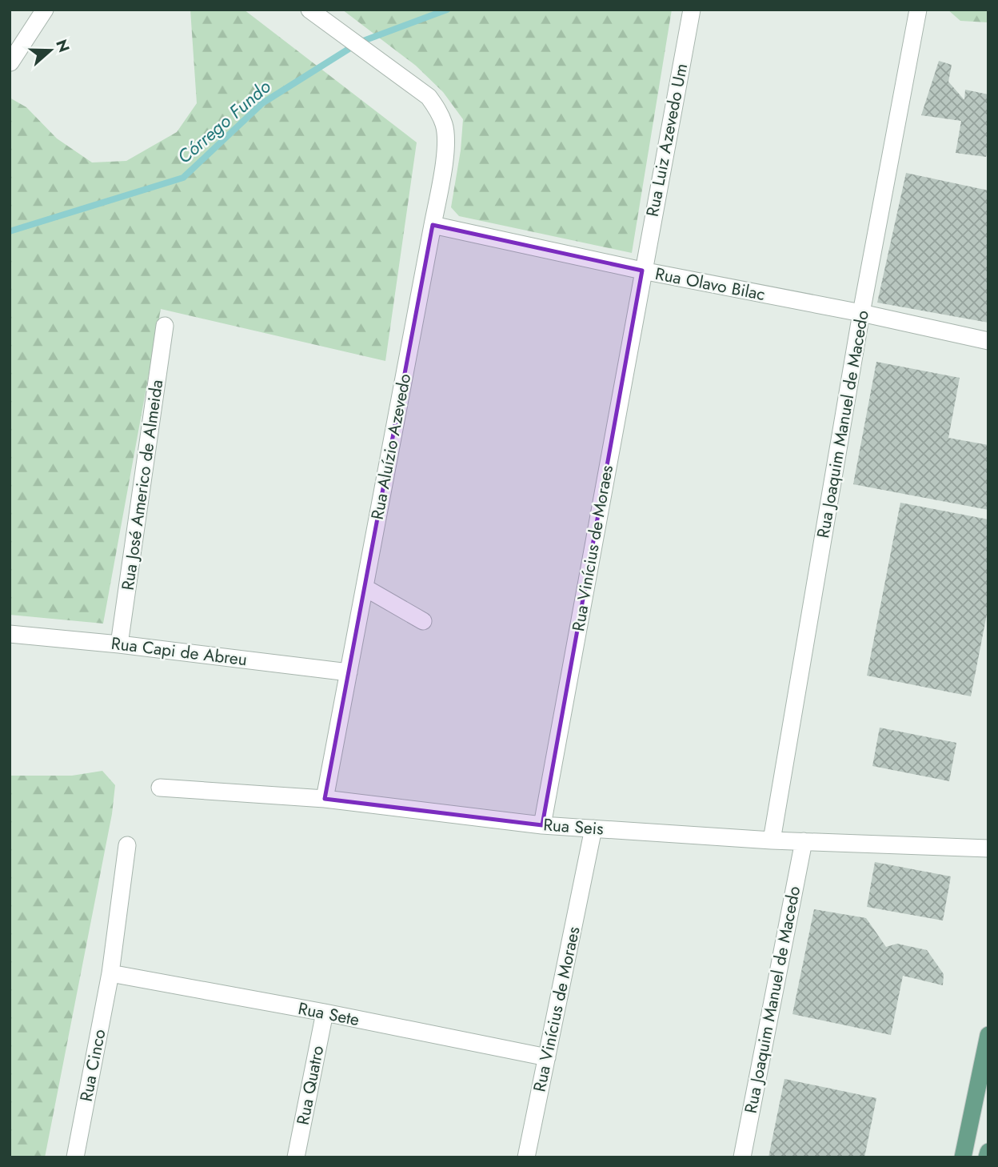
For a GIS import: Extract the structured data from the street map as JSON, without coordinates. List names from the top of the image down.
{
  "streets": {
    "street": [
      "Rua Luiz Azevedo Um",
      "Rua Olavo Bilac",
      "Rua Joaquim Manuel de Macedo",
      "Rua Aluízio Azevedo",
      "Rua José Americo de Almeida",
      "Rua Vinícius de Moraes",
      "Rua Capi de Abreu",
      "Rua Seis",
      "Rua Sete",
      "Rua Cinco",
      "Rua Quatro"
    ]
  },
  "crossings": [
    ["Rua Luiz Azevedo Um", "Rua Olavo Bilac"],
    ["Rua Luiz Azevedo Um", "Rua Vinícius de Moraes"],
    ["Rua Olavo Bilac", "Rua Joaquim Manuel de Macedo"],
    ["Rua Olavo Bilac", "Rua Aluízio Azevedo"],
    ["Rua Olavo Bilac", "Rua Vinícius de Moraes"],
    ["Rua Joaquim Manuel de Macedo", "Rua Seis"],
    ["Rua Aluízio Azevedo", "Rua Capi de Abreu"],
    ["Rua Aluízio Azevedo", "Rua Seis"],
    ["Rua José Americo de Almeida", "Rua Capi de Abreu"],
    ["Rua Vinícius de Moraes", "Rua Seis"],
    ["Rua Vinícius de Moraes", "Rua Sete"],
    ["Rua Sete", "Rua Cinco"],
    ["Rua Sete", "Rua Quatro"]
  ],
  "water": ["Córrego Fundo"],
  "north": "right"
}
